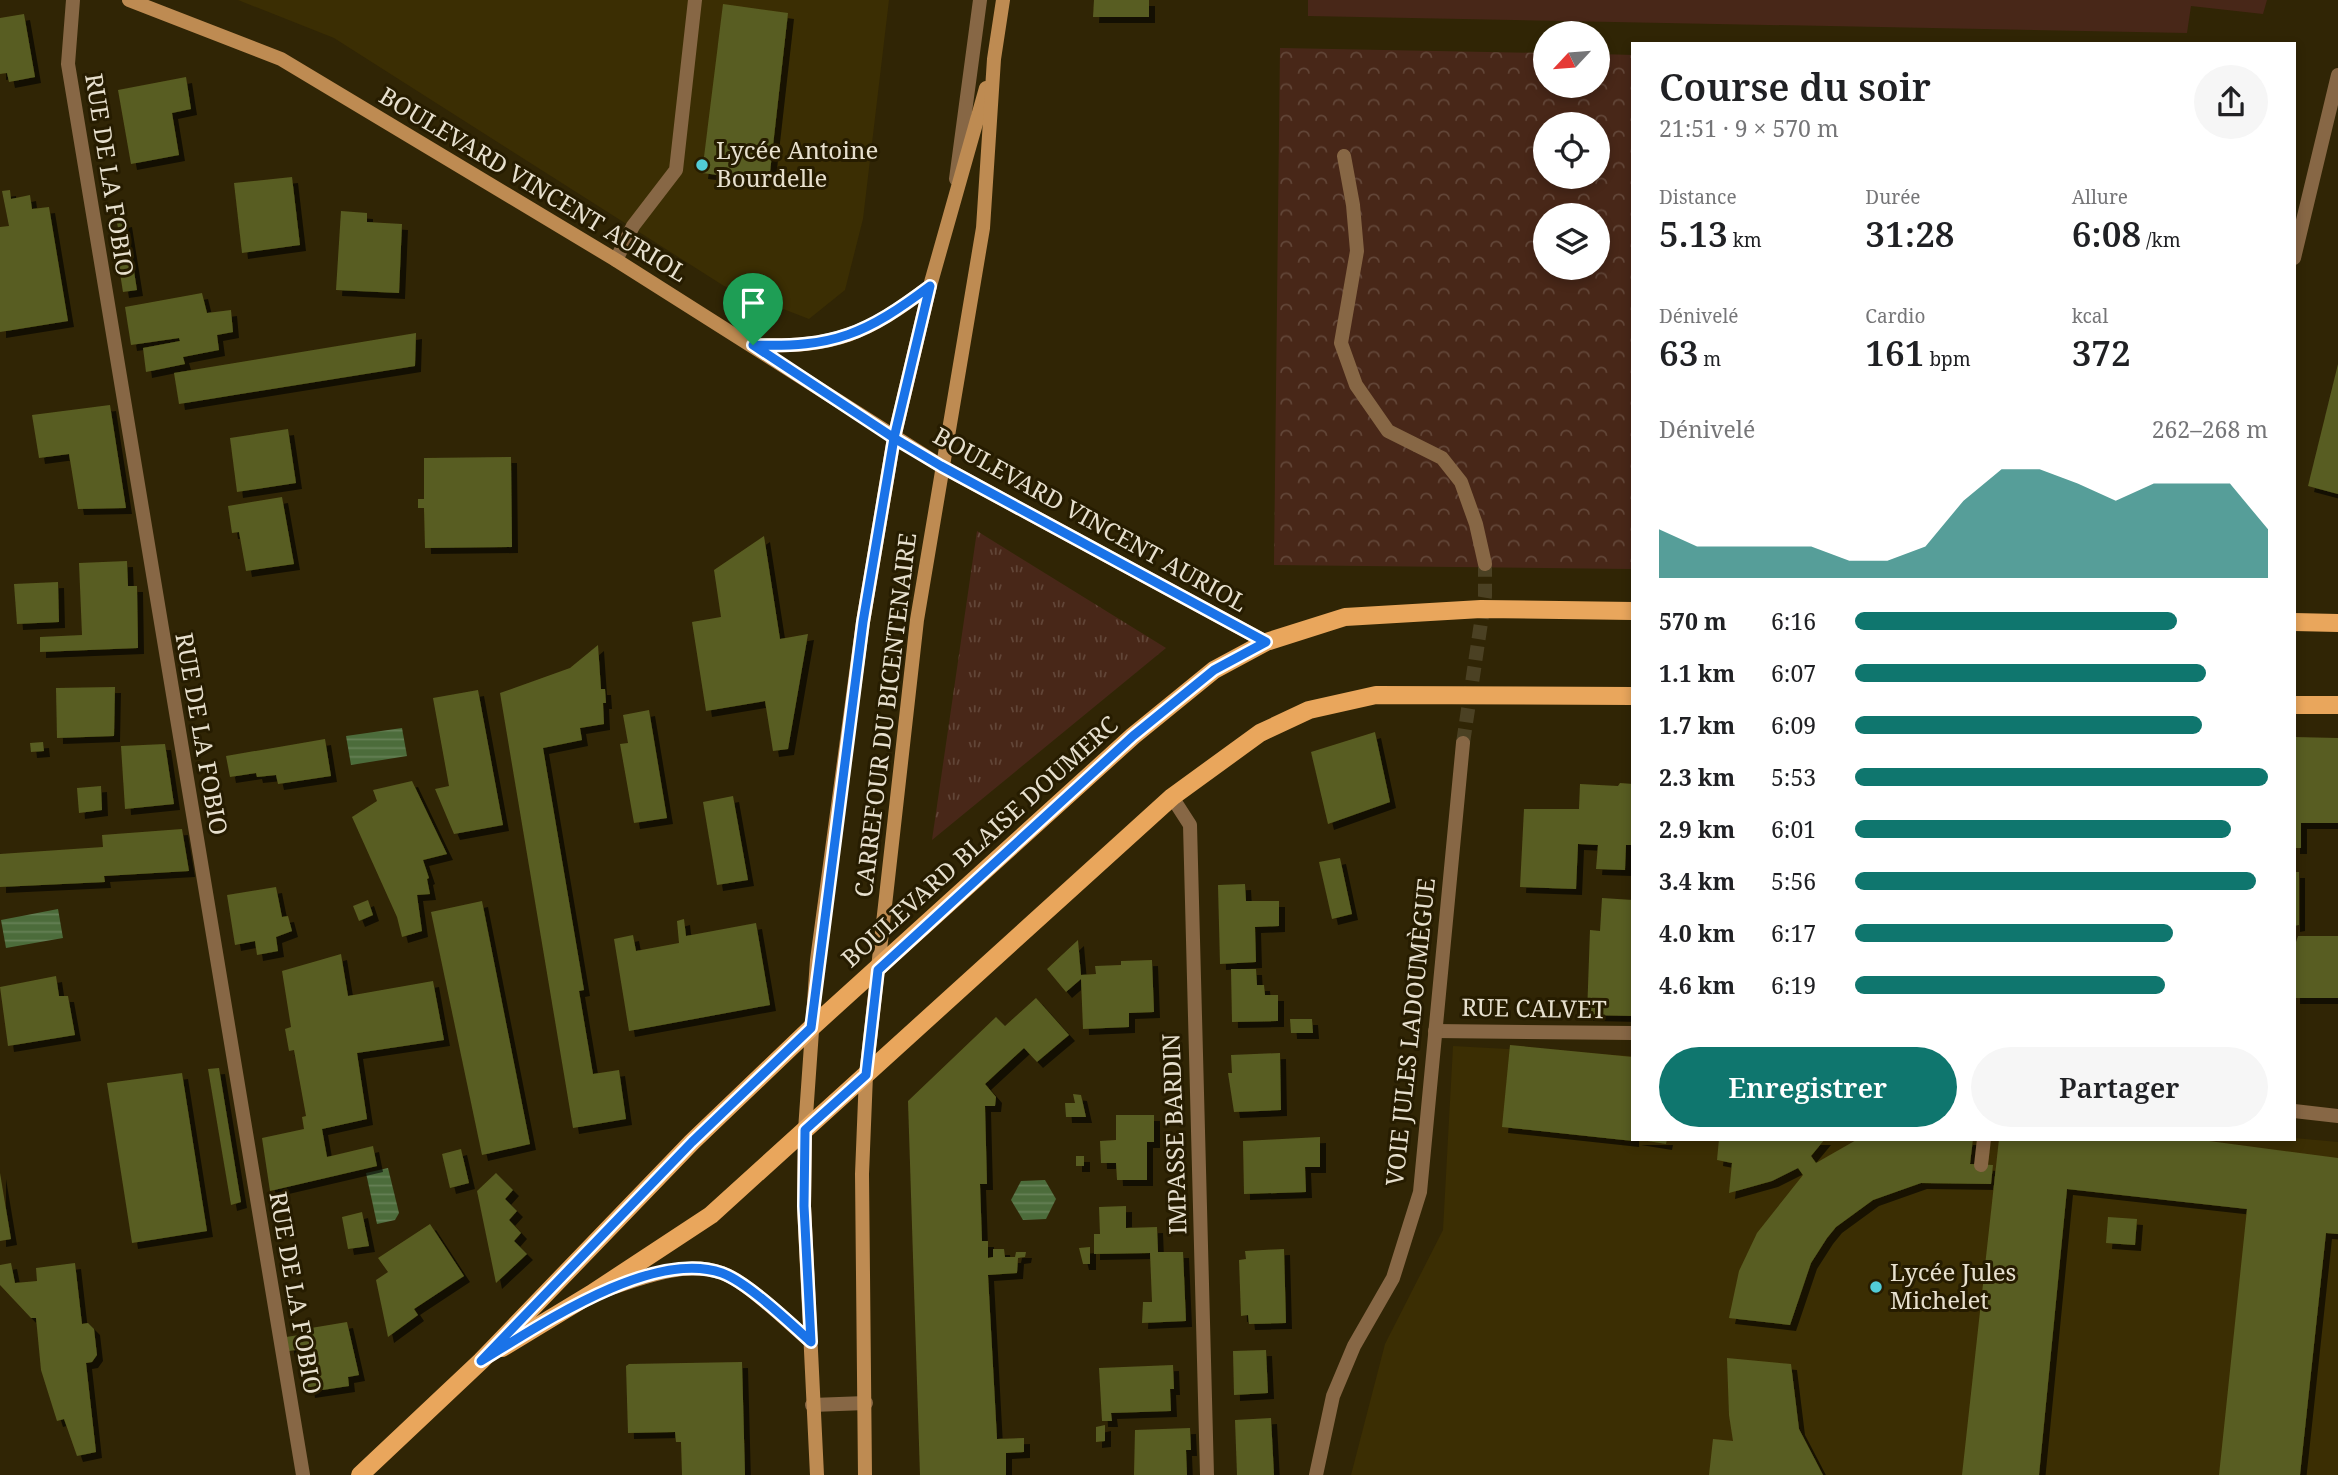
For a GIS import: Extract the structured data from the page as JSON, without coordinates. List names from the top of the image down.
{
  "streets": {
    "main road": ["BOULEVARD VINCENT AURIOL", "CARREFOUR DU BICENTENAIRE", "BOULEVARD BLAISE DOUMERC"],
    "street": [
      "RUE DE LA FOBIO",
      "RUE CALVET",
      "VOIE JULES LADOUMÈGUE",
      "IMPASSE BARDIN"
    ]
  },
  "crossings": [
    ["BOULEVARD VINCENT AURIOL", "CARREFOUR DU BICENTENAIRE"],
    ["BOULEVARD VINCENT AURIOL", "BOULEVARD BLAISE DOUMERC"],
    ["CARREFOUR DU BICENTENAIRE", "BOULEVARD BLAISE DOUMERC"],
    ["BOULEVARD BLAISE DOUMERC", "IMPASSE BARDIN"],
    ["RUE CALVET", "VOIE JULES LADOUMÈGUE"]
  ],
  "places": ["Lycée Antoine Bourdelle", "Lycée Jules Michelet"],
  "north": "bottom left",
  "page": {
    "heading": ["Course du soir", "21:51 · 9 × 570 m"],
    "stats": [
      ["Distance", "5.13 km"],
      ["Durée", "31:28"],
      ["Allure", "6:08 /km"],
      ["Dénivelé", "63 m"],
      ["Cardio", "161 bpm"],
      ["kcal", "372"]
    ],
    "chart": ["Dénivelé", "262–268 m"],
    "list": [
      {
        "name": "570 m",
        "note": "6:16"
      },
      {
        "name": "1.1 km",
        "note": "6:07"
      },
      {
        "name": "1.7 km",
        "note": "6:09"
      },
      {
        "name": "2.3 km",
        "note": "5:53"
      },
      {
        "name": "2.9 km",
        "note": "6:01"
      },
      {
        "name": "3.4 km",
        "note": "5:56"
      },
      {
        "name": "4.0 km",
        "note": "6:17"
      },
      {
        "name": "4.6 km",
        "note": "6:19"
      }
    ],
    "buttons": ["Enregistrer", "Partager"]
  }
}
